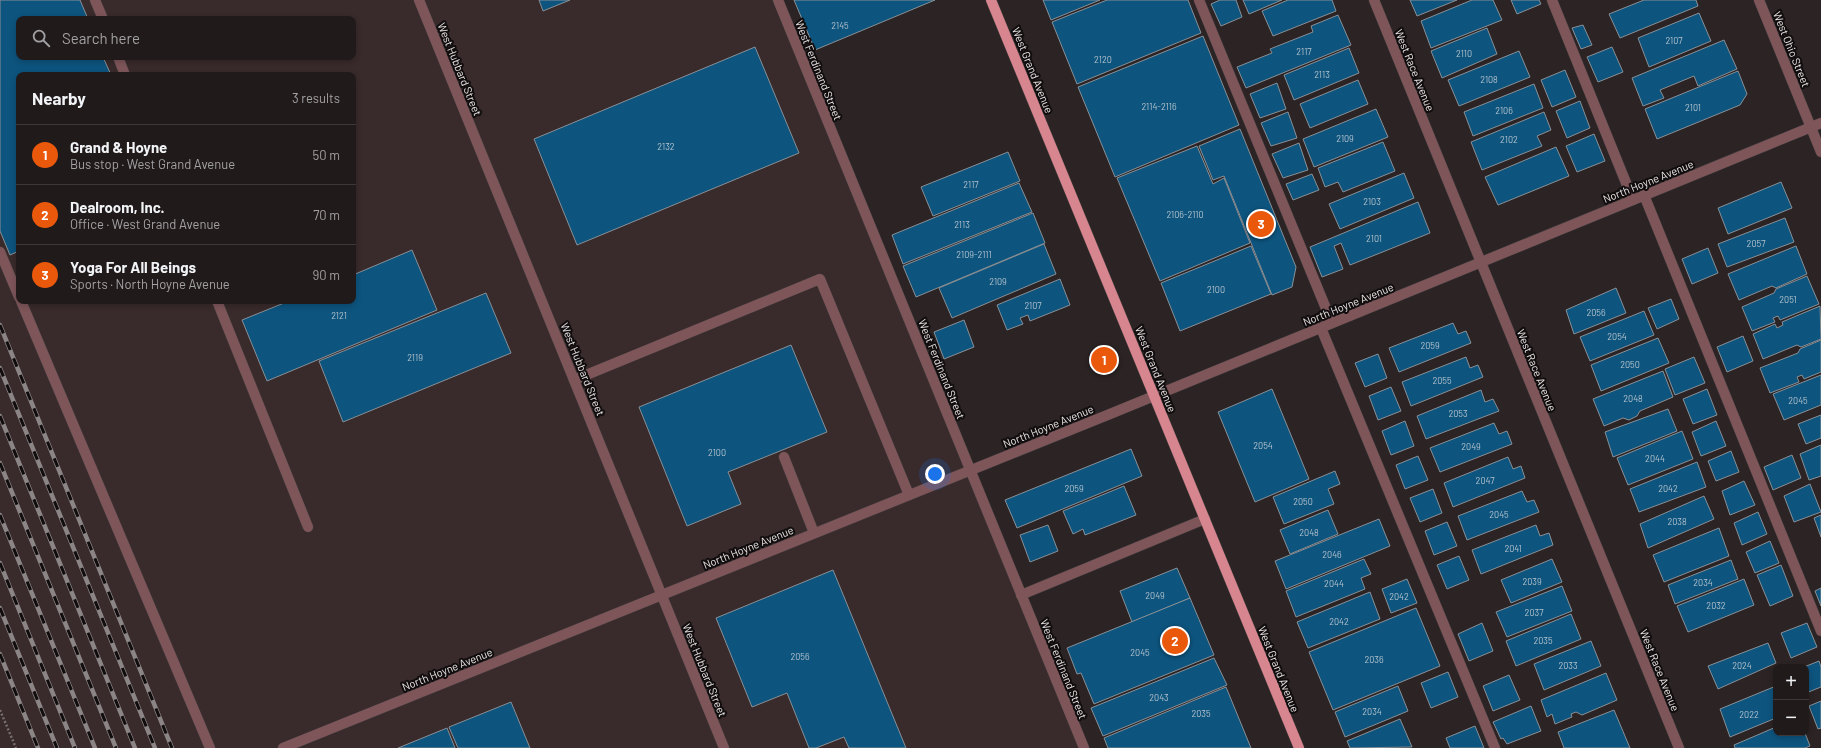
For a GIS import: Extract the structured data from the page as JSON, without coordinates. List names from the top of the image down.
{
  "streets": {
    "main road": ["West Grand Avenue"],
    "street": [
      "West Ohio Street",
      "West Hubbard Street",
      "West Ferdinand Street",
      "West Race Avenue",
      "North Hoyne Avenue"
    ]
  },
  "crossings": [
    ["West Ohio Street", "North Hoyne Avenue"],
    ["West Hubbard Street", "North Hoyne Avenue"],
    ["West Ferdinand Street", "North Hoyne Avenue"],
    ["West Grand Avenue", "North Hoyne Avenue"],
    ["West Race Avenue", "North Hoyne Avenue"]
  ],
  "house_numbers": [
    "2145",
    "2107",
    "2117",
    "2110",
    "2120",
    "2113",
    "2108",
    "2114-2116",
    "2101",
    "2106",
    "2109",
    "2102",
    "2132",
    "2117",
    "2103",
    "2106-2110",
    "2113",
    "2101",
    "2057",
    "2109-2111",
    "2109",
    "2100",
    "2051",
    "2107",
    "2056",
    "2121",
    "2054",
    "2059",
    "2119",
    "2050",
    "2055",
    "2048",
    "2045",
    "2053",
    "2054",
    "2049",
    "2100",
    "2044",
    "2047",
    "2059",
    "2042",
    "2050",
    "2045",
    "2038",
    "2048",
    "2041",
    "2046",
    "2039",
    "2034",
    "2044",
    "2049",
    "2042",
    "2032",
    "2037",
    "2042",
    "2035",
    "2045",
    "2056",
    "2036",
    "2033",
    "2024",
    "2043",
    "2034",
    "2035",
    "2022"
  ],
  "page": {
    "search": "Search here",
    "heading": ["Nearby", "3 results"],
    "list": [
      {
        "mark": "1",
        "name": "Grand & Hoyne",
        "note": "Bus stop · West Grand Avenue",
        "value": "50 m"
      },
      {
        "mark": "2",
        "name": "Dealroom, Inc.",
        "note": "Office · West Grand Avenue",
        "value": "70 m"
      },
      {
        "mark": "3",
        "name": "Yoga For All Beings",
        "note": "Sports · North Hoyne Avenue",
        "value": "90 m"
      }
    ],
    "pins": ["3", "1", "2"],
    "map_buttons": ["+", "−"]
  }
}
